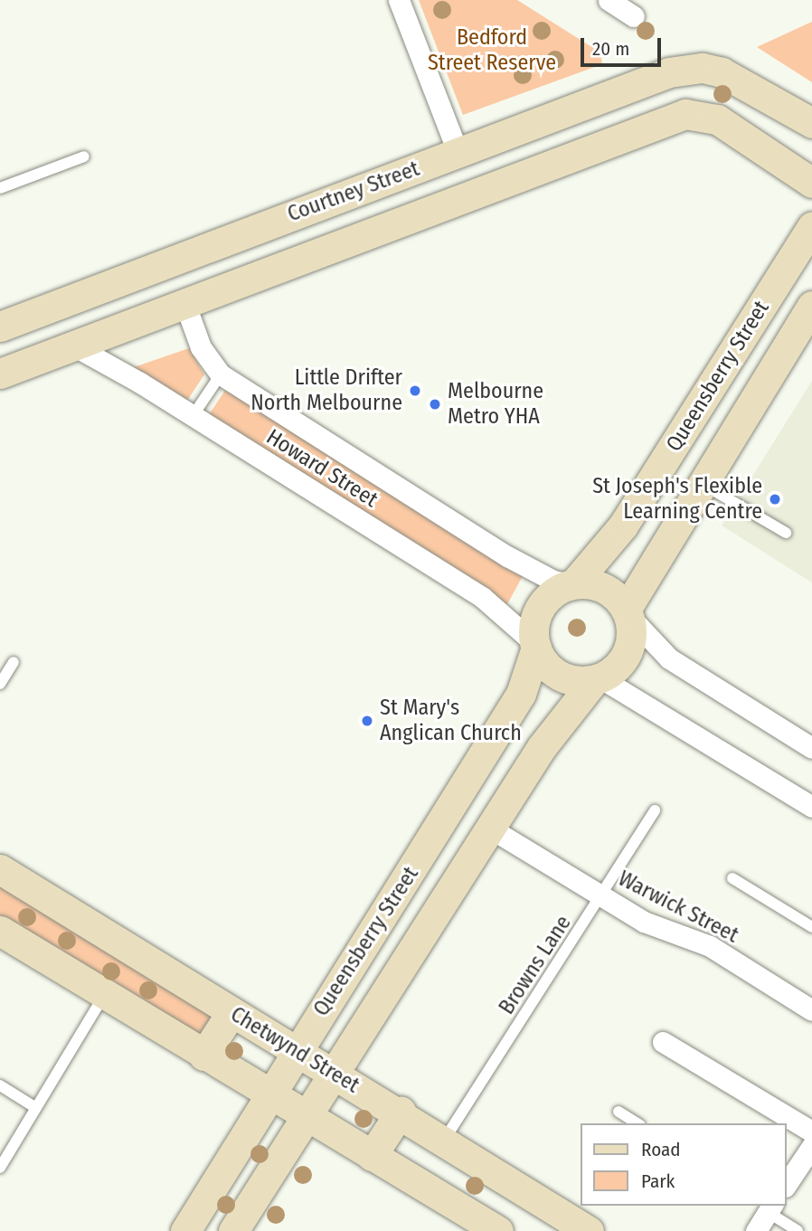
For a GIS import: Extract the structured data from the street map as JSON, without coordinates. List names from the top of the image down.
{
  "streets": {
    "street": [
      "Courtney Street",
      "Queensberry Street",
      "Howard Street",
      "Warwick Street",
      "Chetwynd Street"
    ],
    "lane": ["Browns Lane"]
  },
  "crossings": [
    ["Courtney Street", "Howard Street"],
    ["Queensberry Street", "Howard Street"],
    ["Queensberry Street", "Warwick Street"],
    ["Queensberry Street", "Chetwynd Street"],
    ["Warwick Street", "Browns Lane"],
    ["Browns Lane", "Chetwynd Street"]
  ],
  "parks": ["Bedford Street Reserve"],
  "places": [
    "Little Drifter North Melbourne",
    "Melbourne Metro YHA",
    "St Joseph's Flexible Learning Centre",
    "St Mary's Anglican Church"
  ],
  "legend": ["Road", "Park"],
  "scale_bar": "20 m"
}
